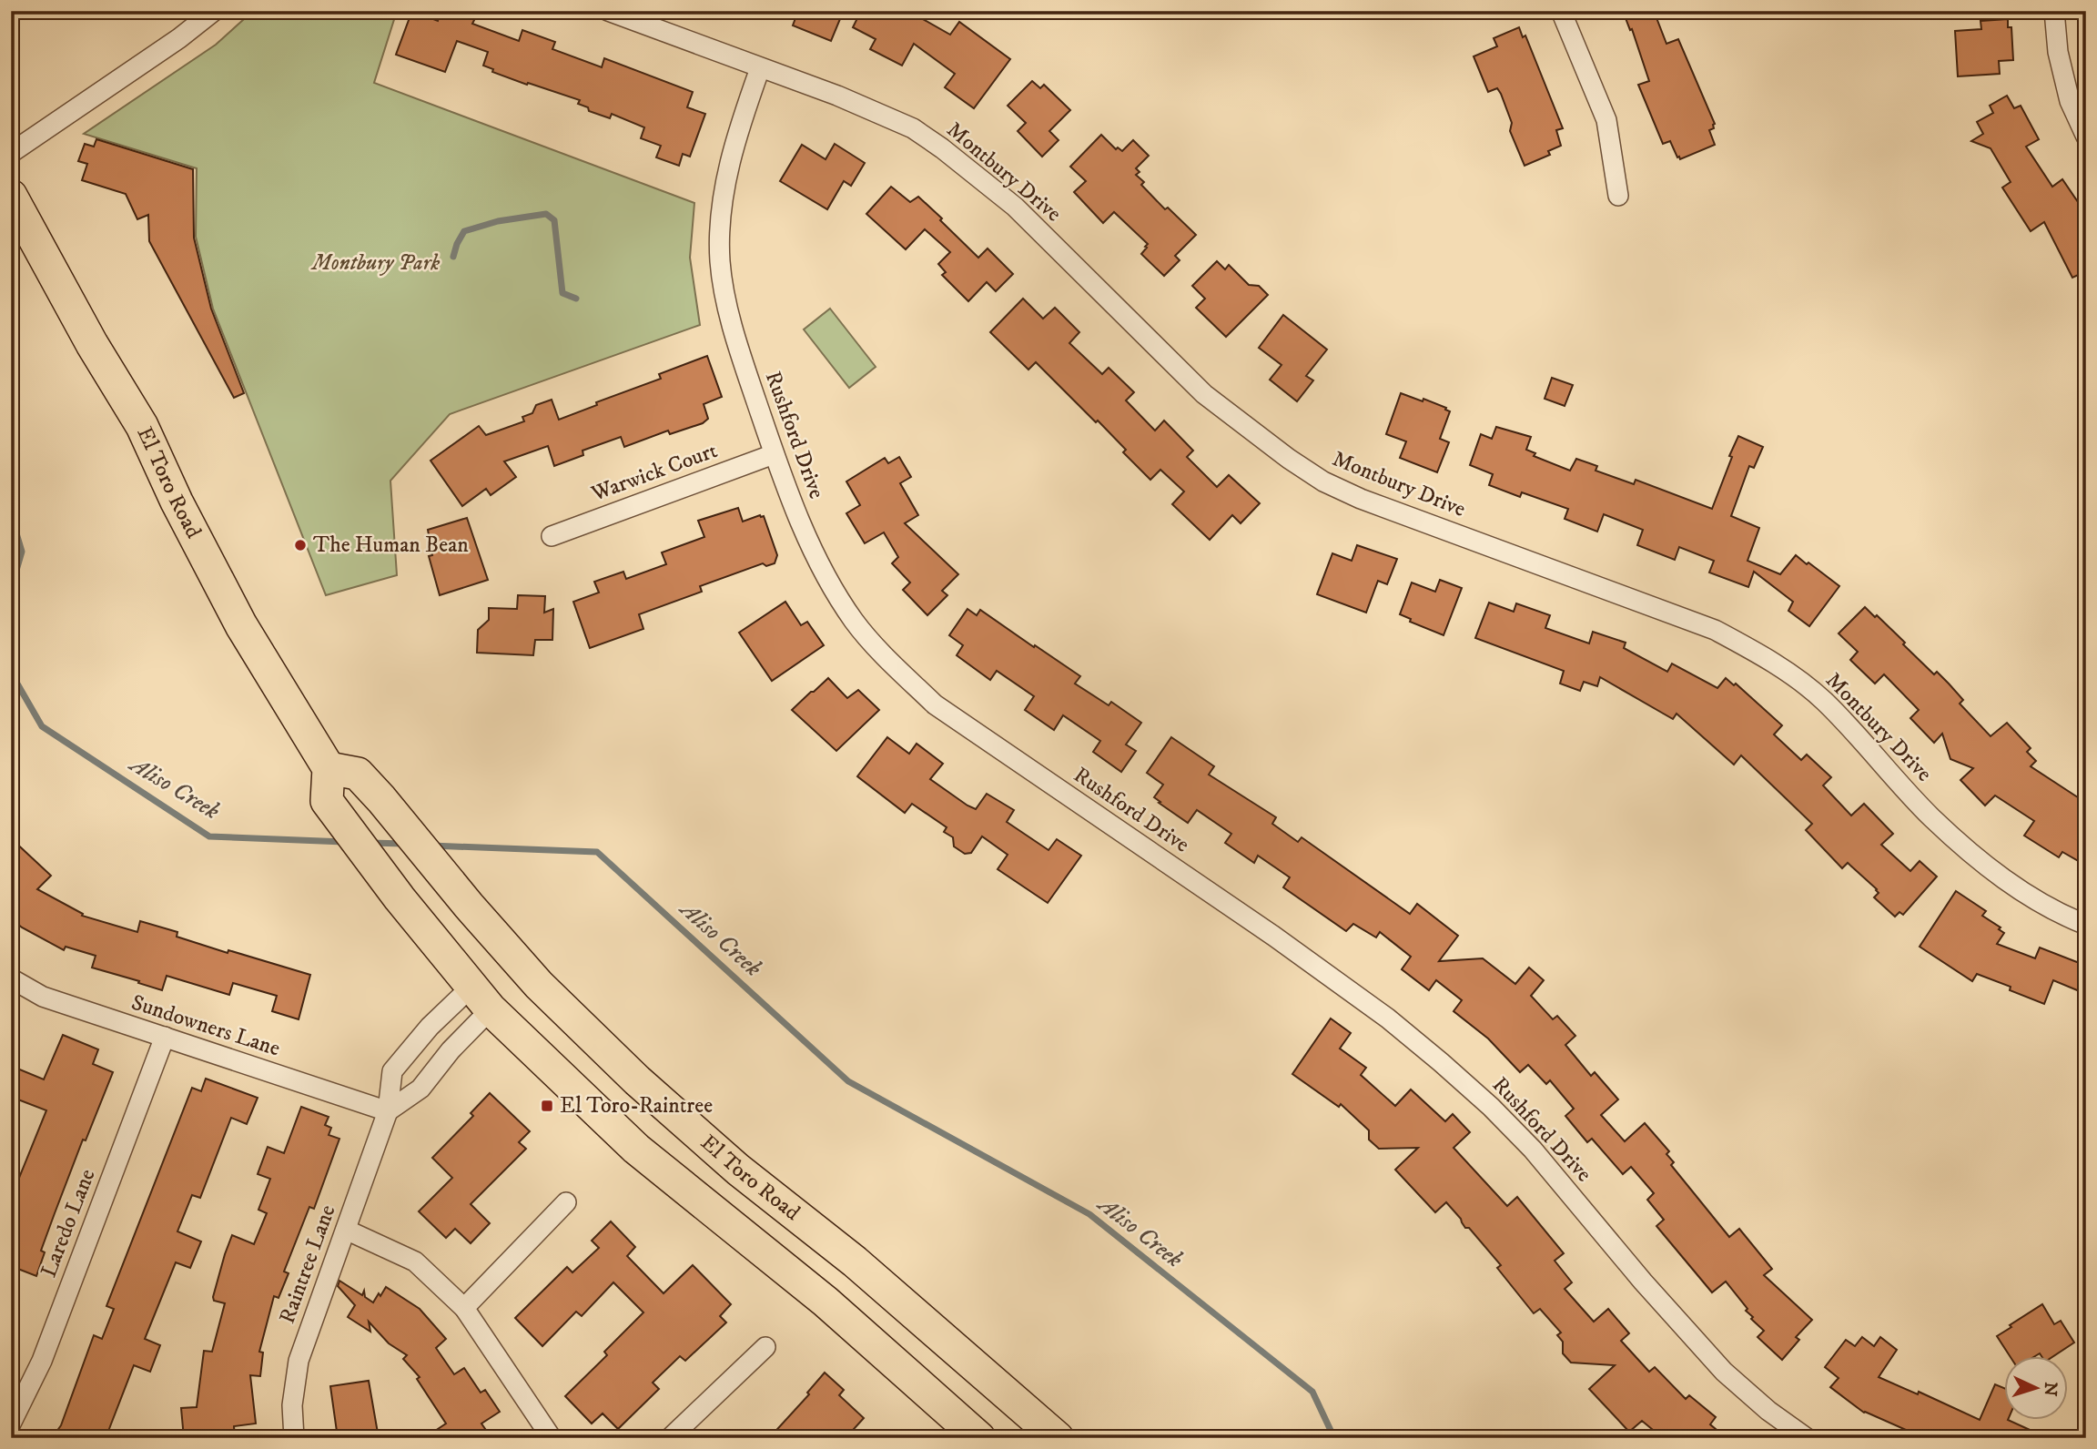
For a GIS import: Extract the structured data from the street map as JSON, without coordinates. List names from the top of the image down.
{
  "streets": {
    "main road": ["El Toro Road"],
    "street": [
      "Montbury Drive",
      "Rushford Drive",
      "Warwick Court",
      "Sundowners Lane",
      "Laredo Lane",
      "Raintree Lane"
    ]
  },
  "crossings": [
    ["Montbury Drive", "Rushford Drive"],
    ["Rushford Drive", "Warwick Court"],
    ["Sundowners Lane", "Laredo Lane"],
    ["Sundowners Lane", "Raintree Lane"]
  ],
  "water": ["Aliso Creek"],
  "parks": ["Montbury Park"],
  "places": {
    "other": ["The Human Bean"],
    "transit": ["El Toro-Raintree"]
  },
  "north": "right"
}
